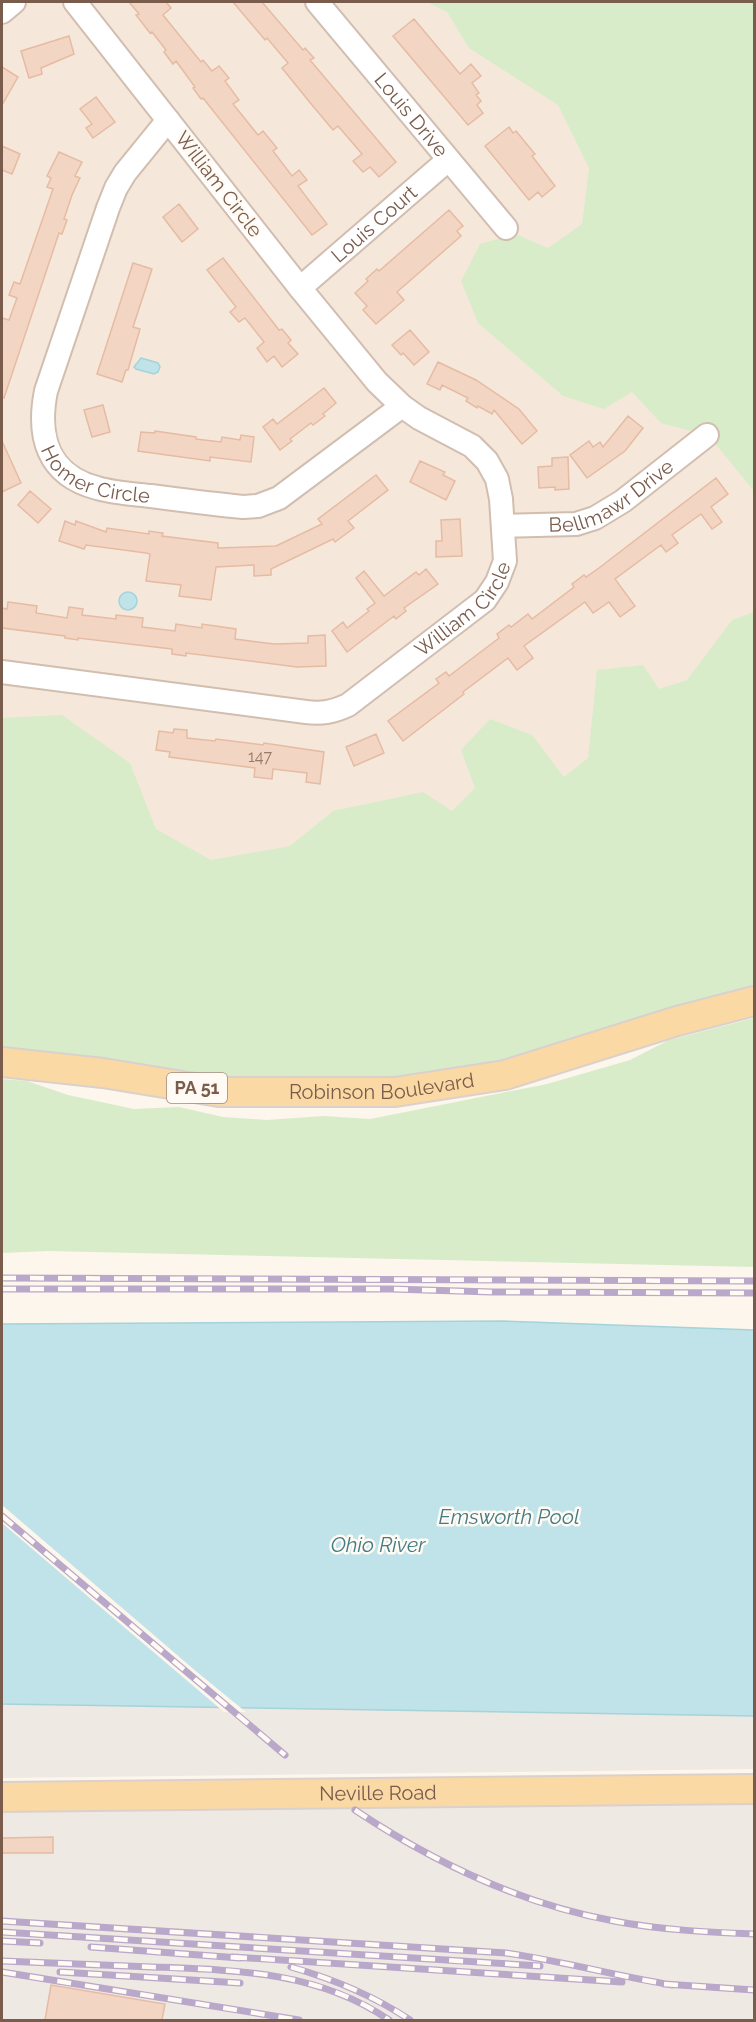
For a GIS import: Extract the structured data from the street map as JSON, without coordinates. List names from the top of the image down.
{
  "streets": {
    "main road": ["Robinson Boulevard", "PA 51", "Neville Road"],
    "street": [
      "Louis Drive",
      "William Circle",
      "Louis Court",
      "Homer Circle",
      "Bellmawr Drive"
    ]
  },
  "crossings": [
    ["Louis Drive", "Louis Court"],
    ["William Circle", "Louis Court"],
    ["William Circle", "Homer Circle"],
    ["William Circle", "Bellmawr Drive"]
  ],
  "water": ["Emsworth Pool", "Ohio River"],
  "house_numbers": ["147"]
}
